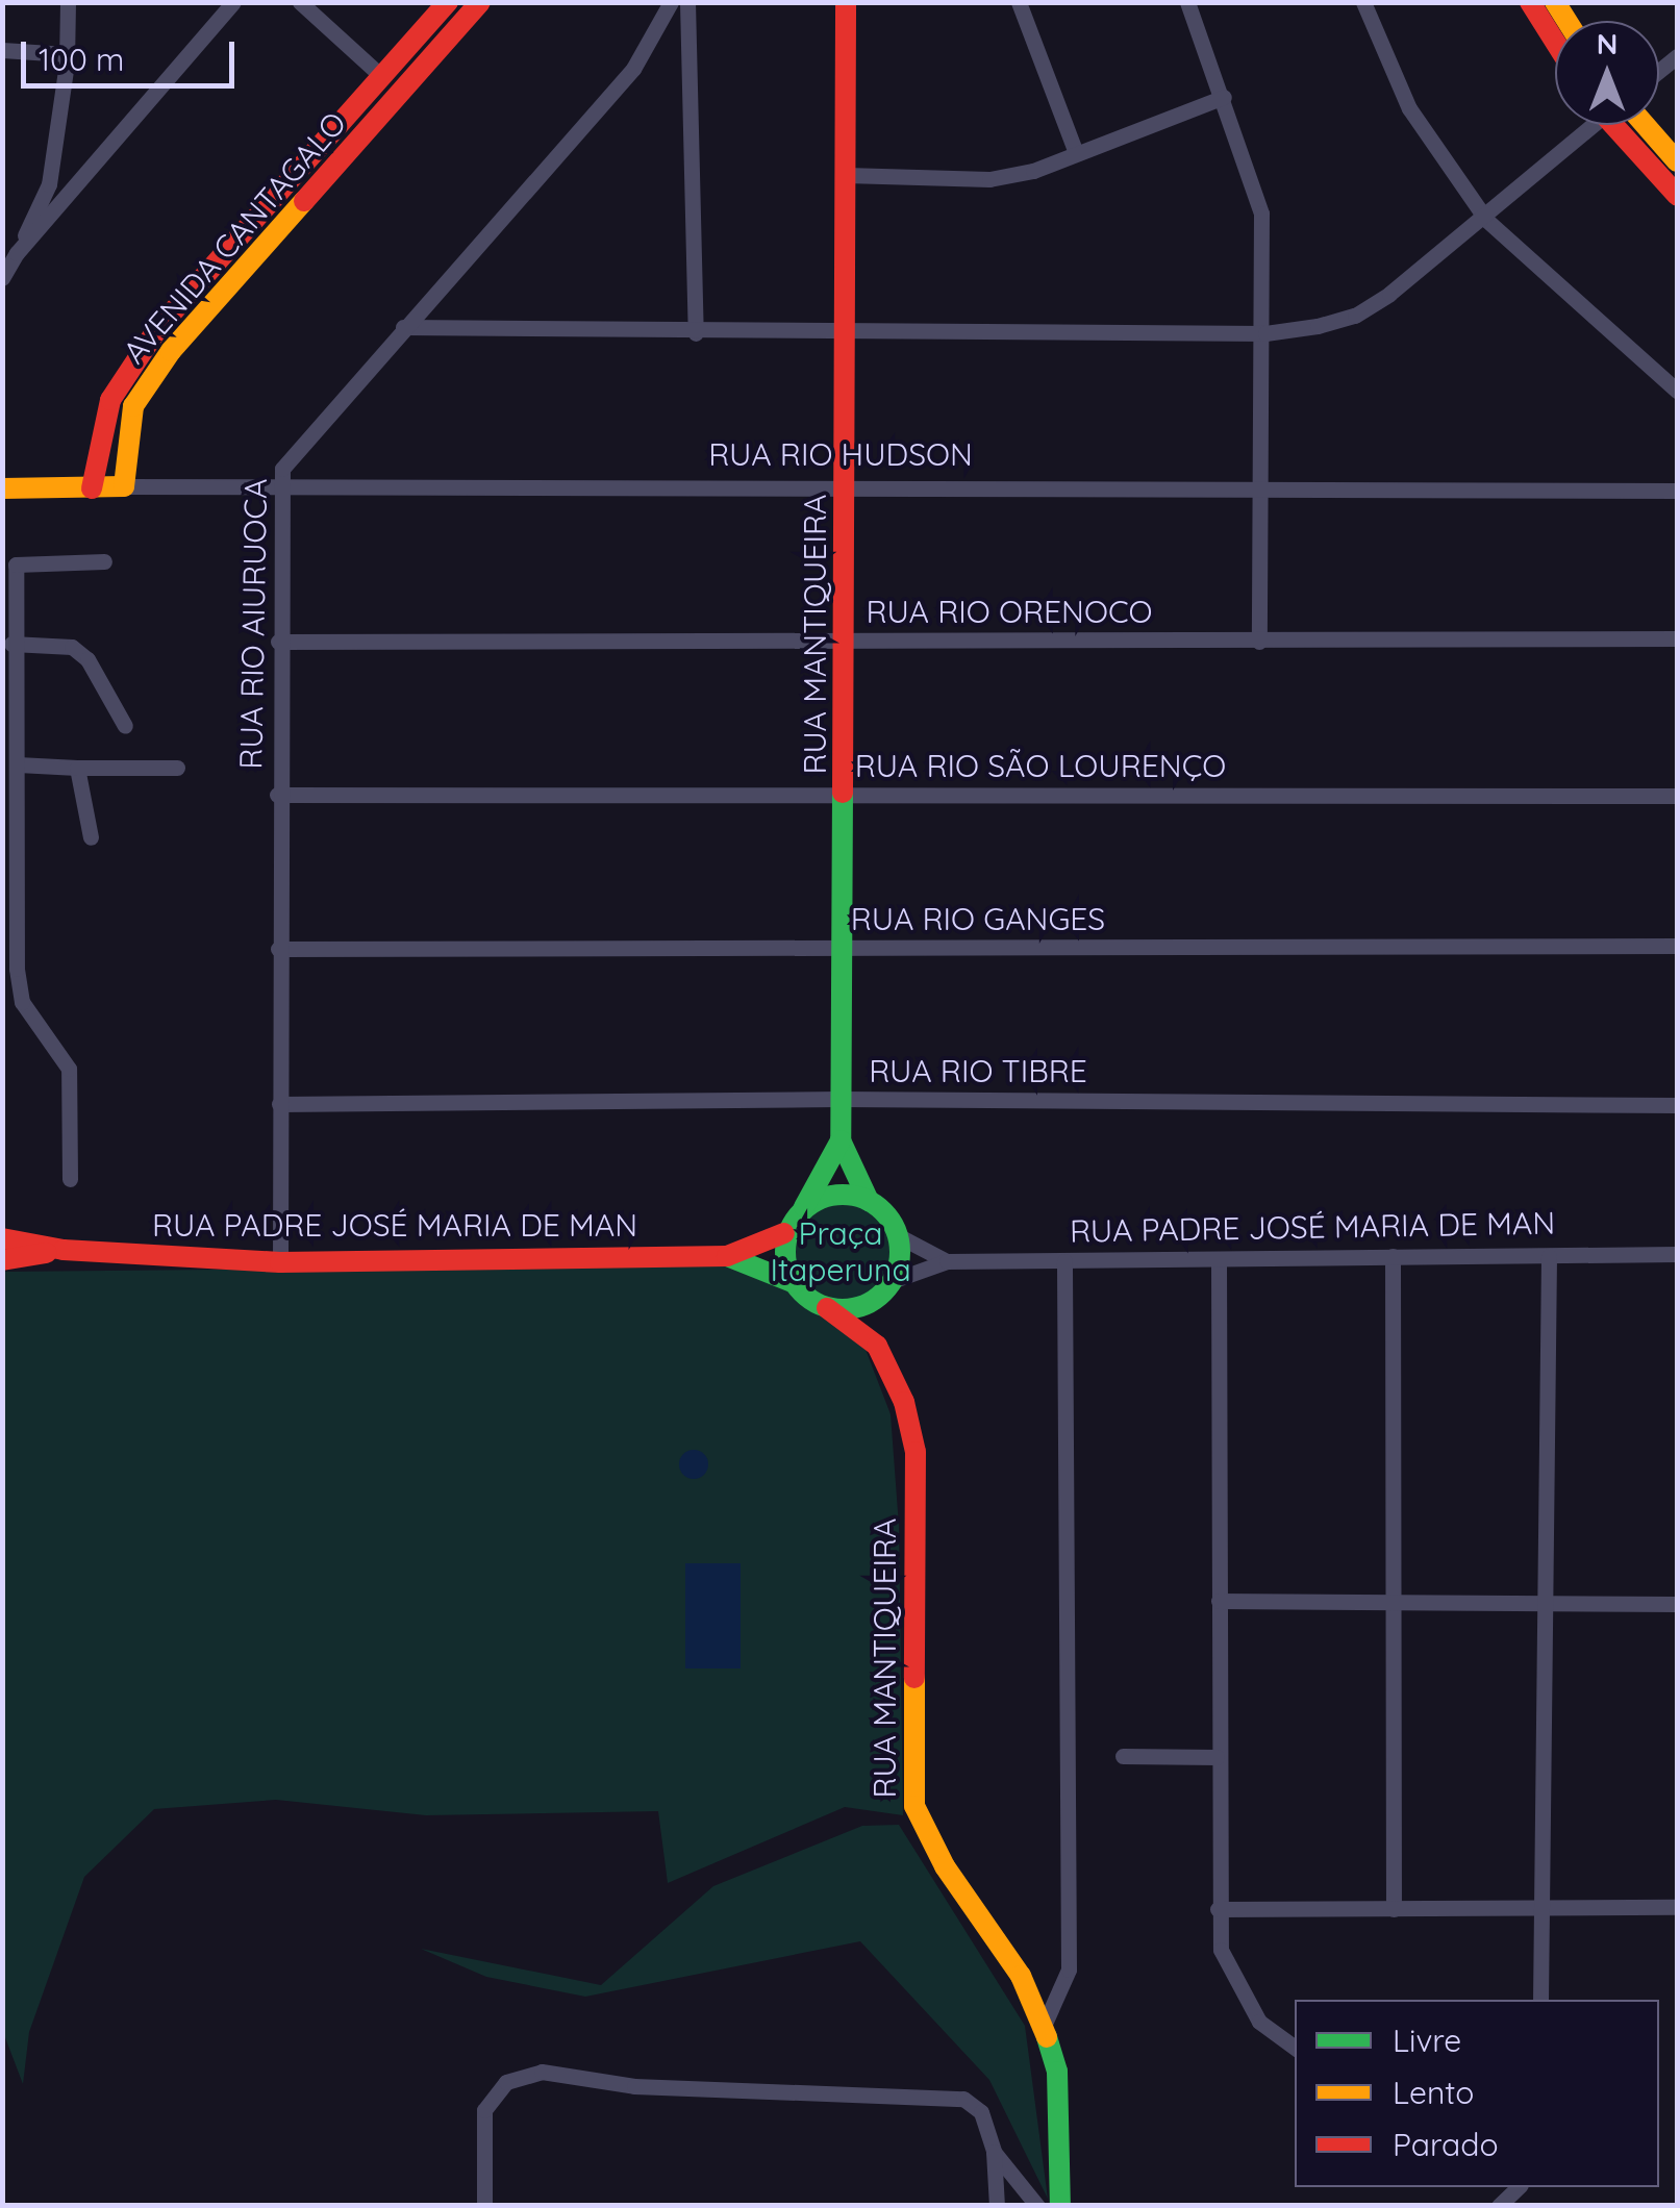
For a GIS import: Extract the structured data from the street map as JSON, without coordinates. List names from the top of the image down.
{
  "streets": {
    "street": [
      "AVENIDA CANTAGALO",
      "RUA RIO HUDSON",
      "RUA RIO ORENOCO",
      "RUA RIO AIURUOCA",
      "RUA MANTIQUEIRA",
      "RUA RIO SÃO LOURENÇO",
      "RUA RIO GANGES",
      "RUA RIO TIBRE",
      "RUA PADRE JOSÉ MARIA DE MAN"
    ]
  },
  "crossings": [
    ["AVENIDA CANTAGALO", "RUA RIO HUDSON"],
    ["RUA RIO HUDSON", "RUA RIO AIURUOCA"],
    ["RUA RIO HUDSON", "RUA MANTIQUEIRA"],
    ["RUA RIO ORENOCO", "RUA RIO AIURUOCA"],
    ["RUA RIO ORENOCO", "RUA MANTIQUEIRA"],
    ["RUA RIO AIURUOCA", "RUA RIO SÃO LOURENÇO"],
    ["RUA RIO AIURUOCA", "RUA RIO GANGES"],
    ["RUA RIO AIURUOCA", "RUA RIO TIBRE"],
    ["RUA RIO AIURUOCA", "RUA PADRE JOSÉ MARIA DE MAN"],
    ["RUA MANTIQUEIRA", "RUA RIO SÃO LOURENÇO"],
    ["RUA MANTIQUEIRA", "RUA RIO GANGES"],
    ["RUA MANTIQUEIRA", "RUA RIO TIBRE"],
    ["RUA MANTIQUEIRA", "RUA PADRE JOSÉ MARIA DE MAN"]
  ],
  "parks": ["Praça Itaperuna"],
  "legend": ["Livre", "Lento", "Parado"],
  "scale_bar": "100 m",
  "north": "top"
}
